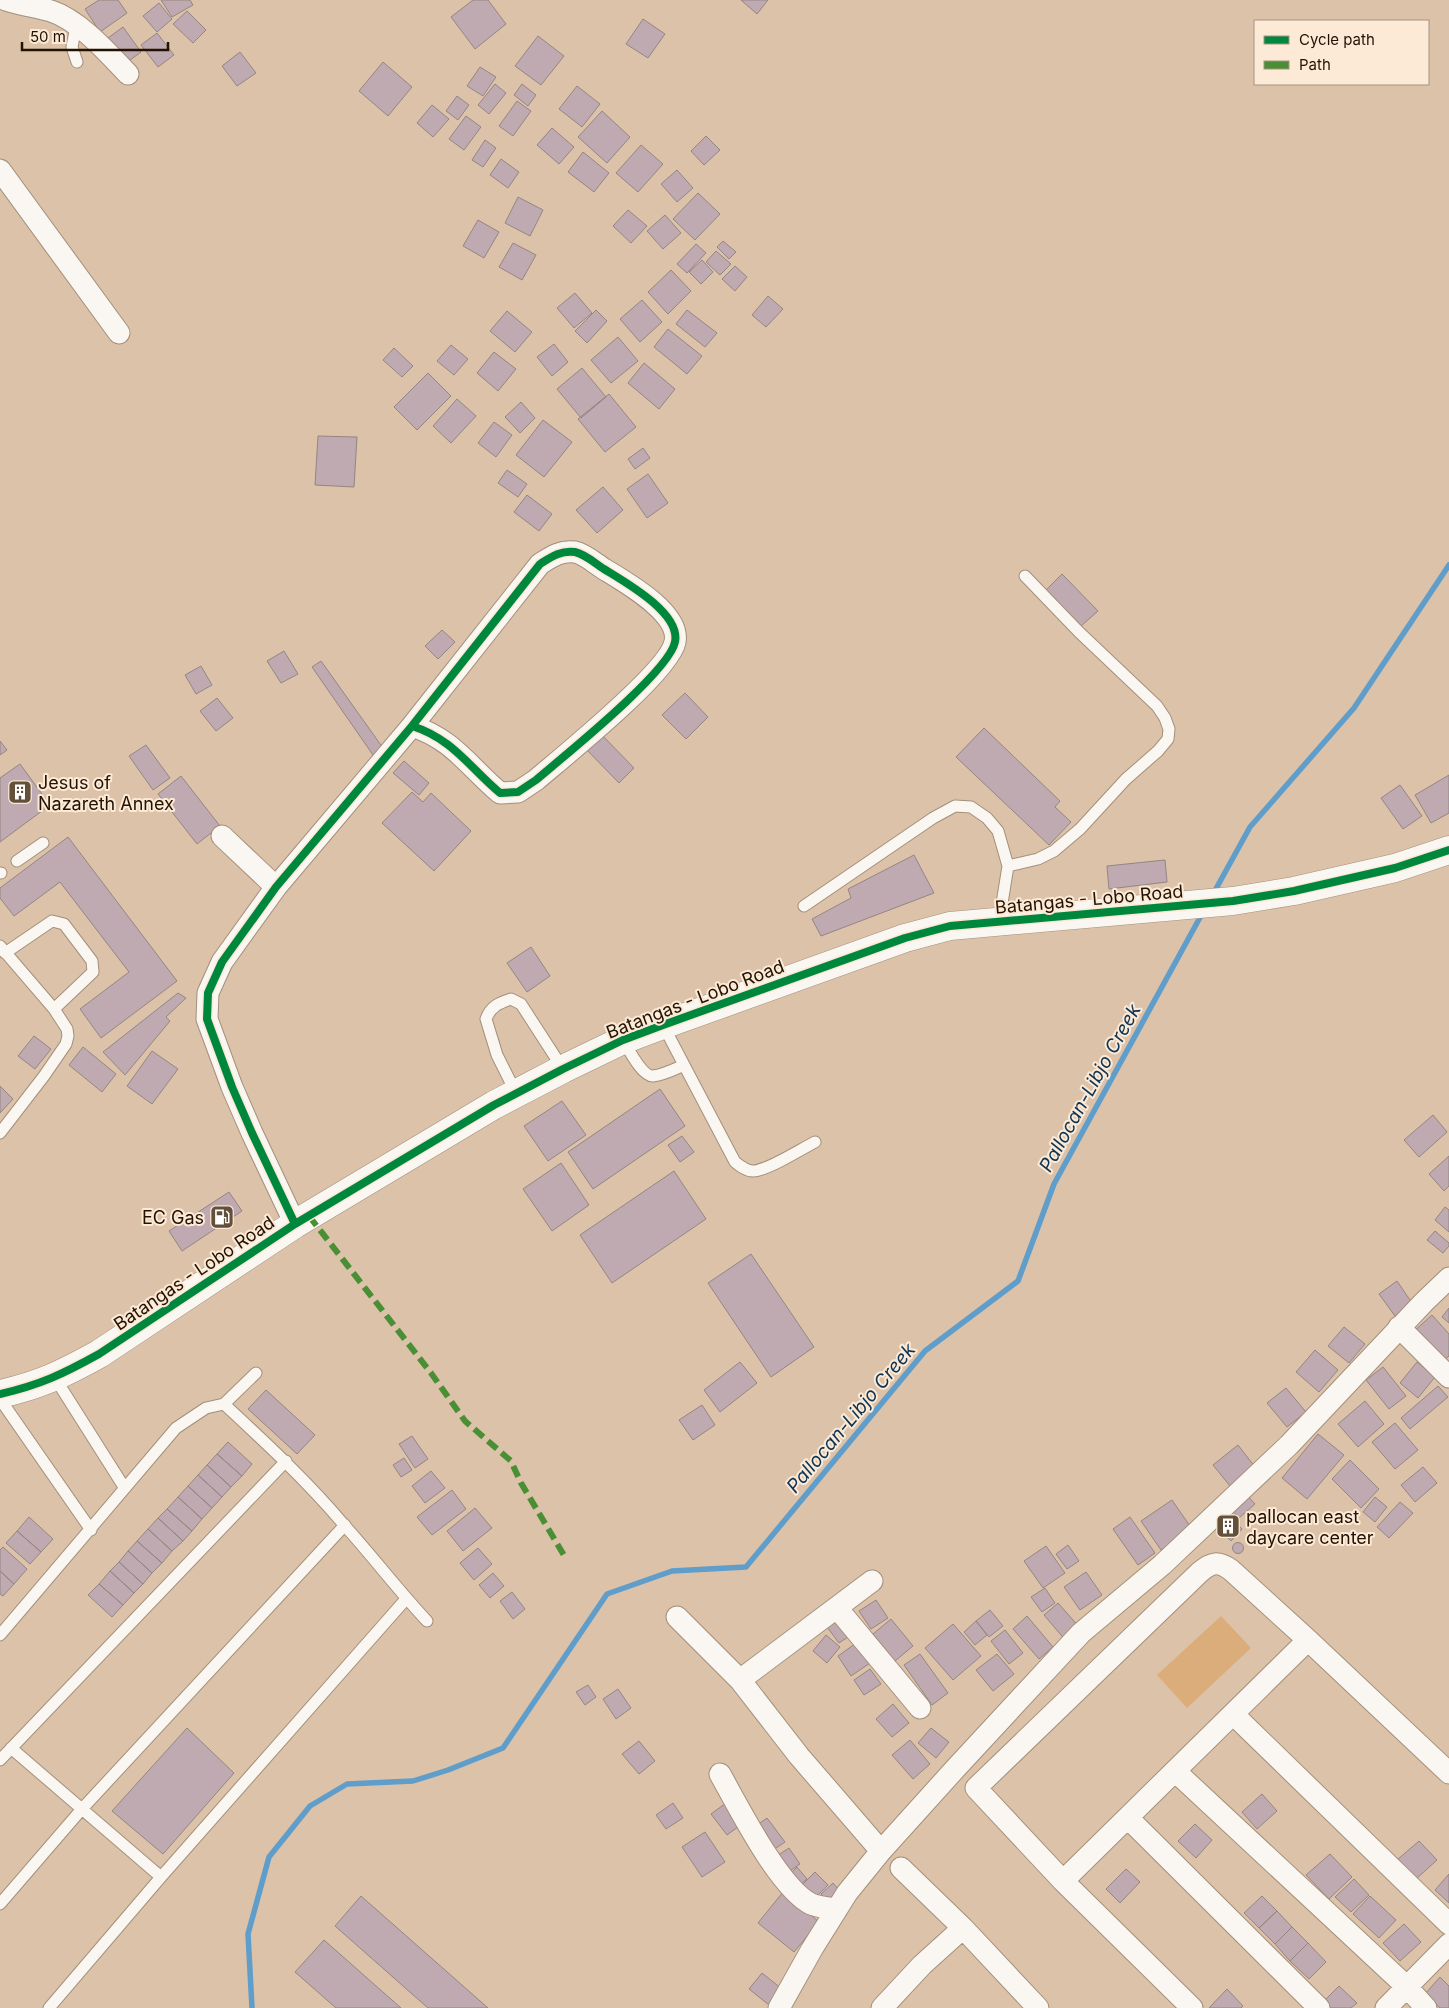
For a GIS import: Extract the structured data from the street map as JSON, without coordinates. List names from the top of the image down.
{
  "streets": {
    "main road": ["Batangas - Lobo Road"]
  },
  "water": ["Pallocan-Libjo Creek"],
  "places": {
    "building": ["Jesus of Nazareth Annex", "pallocan east daycare center"],
    "fuel station": ["EC Gas"]
  },
  "legend": ["Cycle path", "Path"],
  "scale_bar": "50 m"
}
